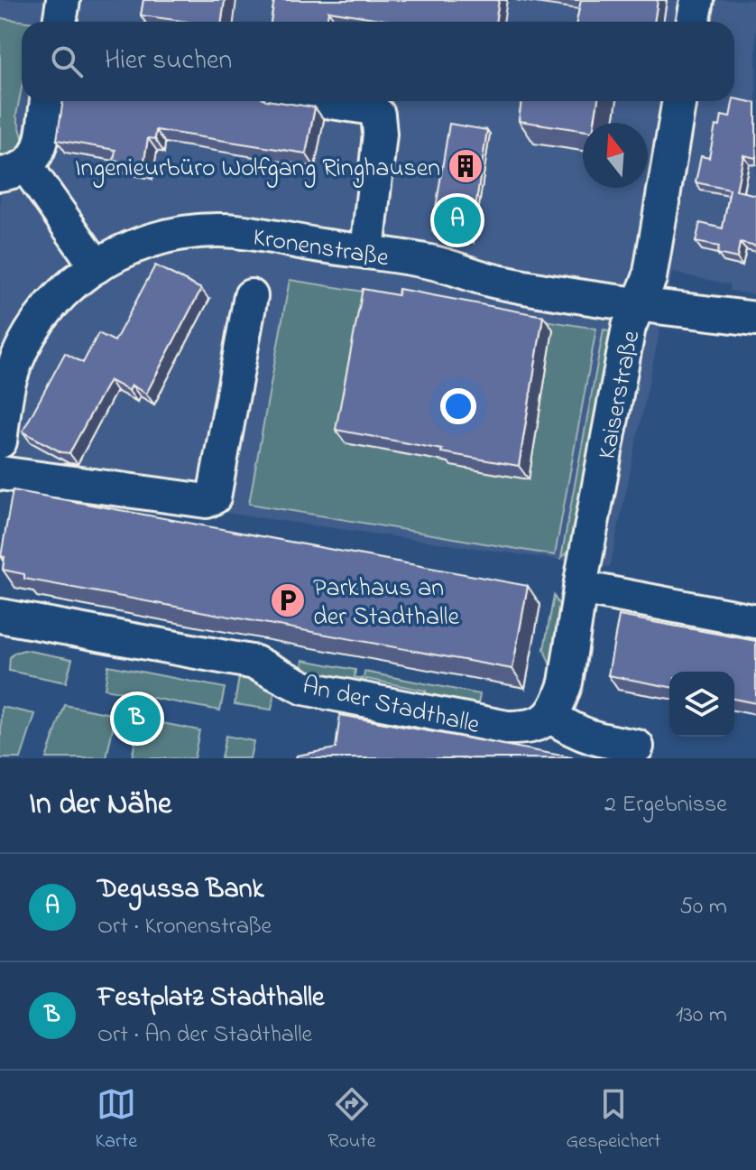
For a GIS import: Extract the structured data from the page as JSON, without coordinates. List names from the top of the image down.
{
  "streets": {
    "street": ["Kronenstraße", "Kaiserstraße", "An der Stadthalle"]
  },
  "crossings": [
    ["Kronenstraße", "Kaiserstraße"],
    ["Kaiserstraße", "An der Stadthalle"]
  ],
  "places": {
    "building": ["Ingenieurbüro Wolfgang Ringhausen"],
    "parking": ["Parkhaus an der Stadthalle"]
  },
  "north": "top",
  "page": {
    "search": "Hier suchen",
    "pins": ["A", "B"],
    "heading": ["In der Nähe", "2 Ergebnisse"],
    "list": [
      {
        "mark": "A",
        "name": "Degussa Bank",
        "note": "Ort · Kronenstraße",
        "value": "50 m"
      },
      {
        "mark": "B",
        "name": "Festplatz Stadthalle",
        "note": "Ort · An der Stadthalle",
        "value": "130 m"
      }
    ],
    "nav": ["Karte", "Route", "Gespeichert"]
  }
}
